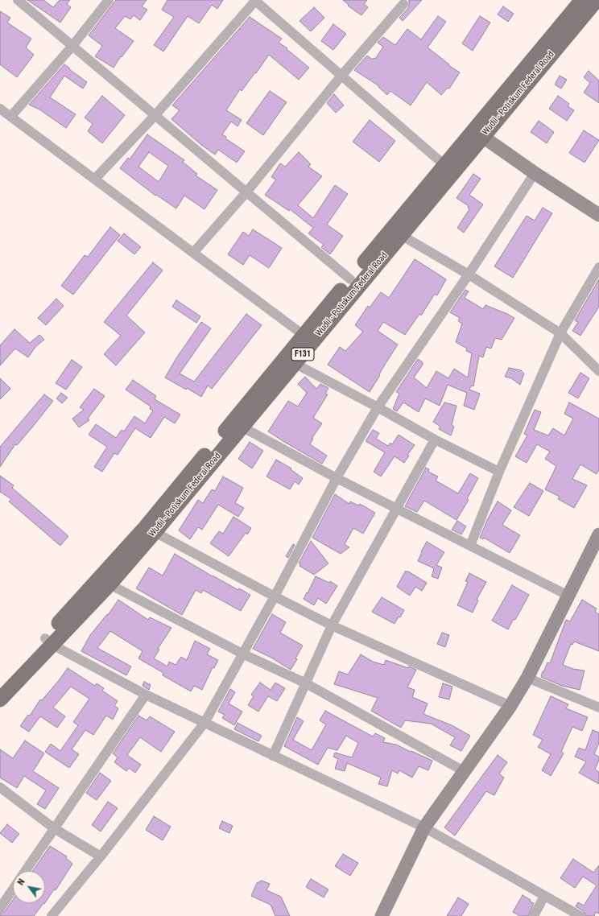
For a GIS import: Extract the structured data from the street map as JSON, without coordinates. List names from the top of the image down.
{
  "streets": {
    "main road": ["Wudil - Potiskum Federal Road", "F131"]
  },
  "north": "top left"
}
